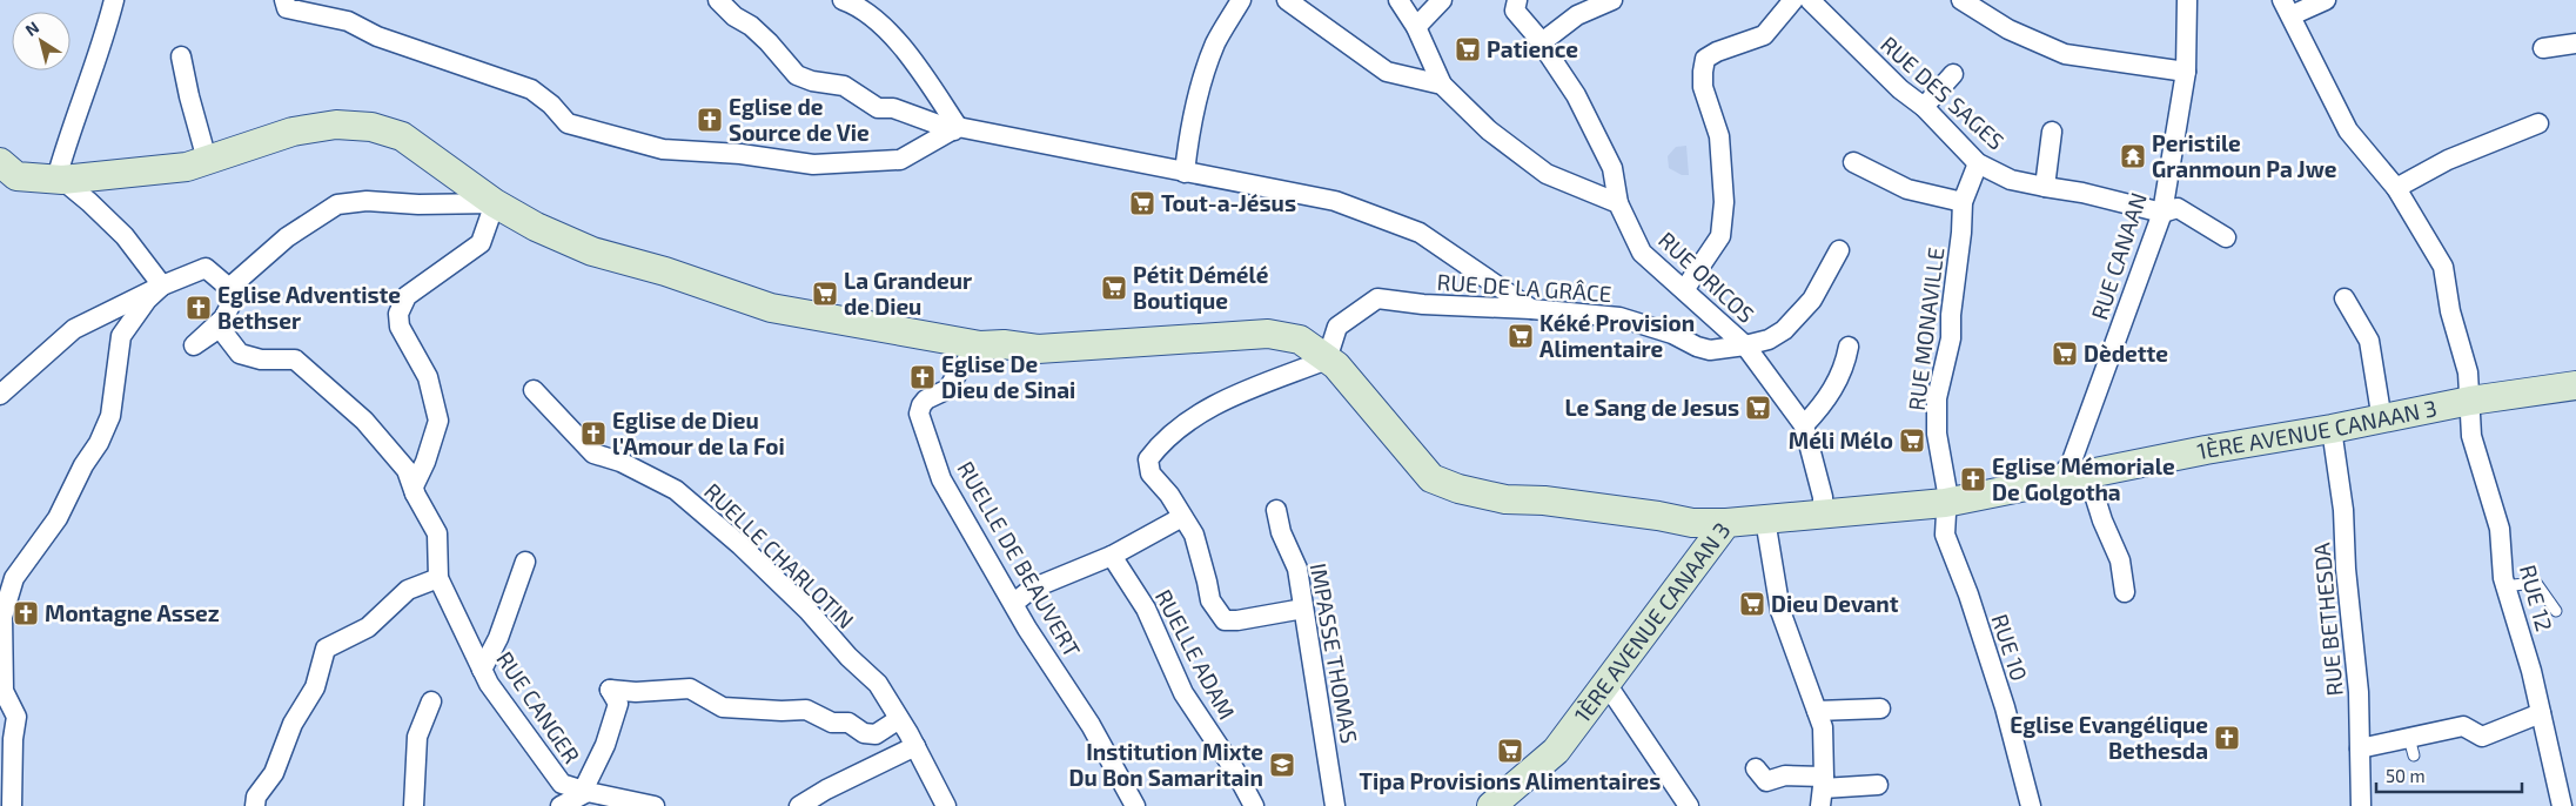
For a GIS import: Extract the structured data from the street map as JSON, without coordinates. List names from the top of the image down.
{
  "streets": {
    "street": [
      "RUE DES SAGES",
      "RUE CANAAN",
      "RUE ORICOS",
      "RUE DE LA GRÂCE",
      "RUE MONAVILLE",
      "1ÈRE AVENUE CANAAN 3",
      "RUELLE CHARLOTIN",
      "RUELLE DE BEAUVERT",
      "RUE 12",
      "RUE BETHESDA",
      "RUE 10",
      "IMPASSE THOMAS",
      "RUELLE ADAM",
      "RUE CANGER"
    ]
  },
  "crossings": [
    ["RUE DES SAGES", "RUE CANAAN"],
    ["RUE DES SAGES", "RUE MONAVILLE"],
    ["RUE CANAAN", "1ÈRE AVENUE CANAAN 3"],
    ["RUE ORICOS", "RUE DE LA GRÂCE"],
    ["RUE ORICOS", "1ÈRE AVENUE CANAAN 3"],
    ["RUE MONAVILLE", "1ÈRE AVENUE CANAAN 3"],
    ["RUE MONAVILLE", "RUE 10"],
    ["1ÈRE AVENUE CANAAN 3", "RUE 12"],
    ["1ÈRE AVENUE CANAAN 3", "RUE BETHESDA"],
    ["1ÈRE AVENUE CANAAN 3", "RUE 10"]
  ],
  "places": {
    "supermarket": [
      "Patience",
      "Tout-a-Jésus",
      "Pétit Démélé Boutique",
      "La Grandeur de Dieu",
      "Kéké Provision Alimentaire",
      "Dèdette",
      "Le Sang de Jesus",
      "Méli Mélo",
      "Dieu Devant",
      "Tipa Provisions Alimentaires"
    ],
    "church": [
      "Eglise de Source de Vie",
      "Eglise Adventiste Bethser",
      "Eglise De Dieu de Sinai",
      "Eglise de Dieu l'Amour de la Foi",
      "Eglise Mémoriale De Golgotha",
      "Montagne Assez",
      "Eglise Evangélique Bethesda"
    ],
    "temple": ["Peristile Granmoun Pa Jwe"],
    "school or university": ["Institution Mixte Du Bon Samaritain"]
  },
  "scale_bar": "50 m",
  "north": "top left"
}
